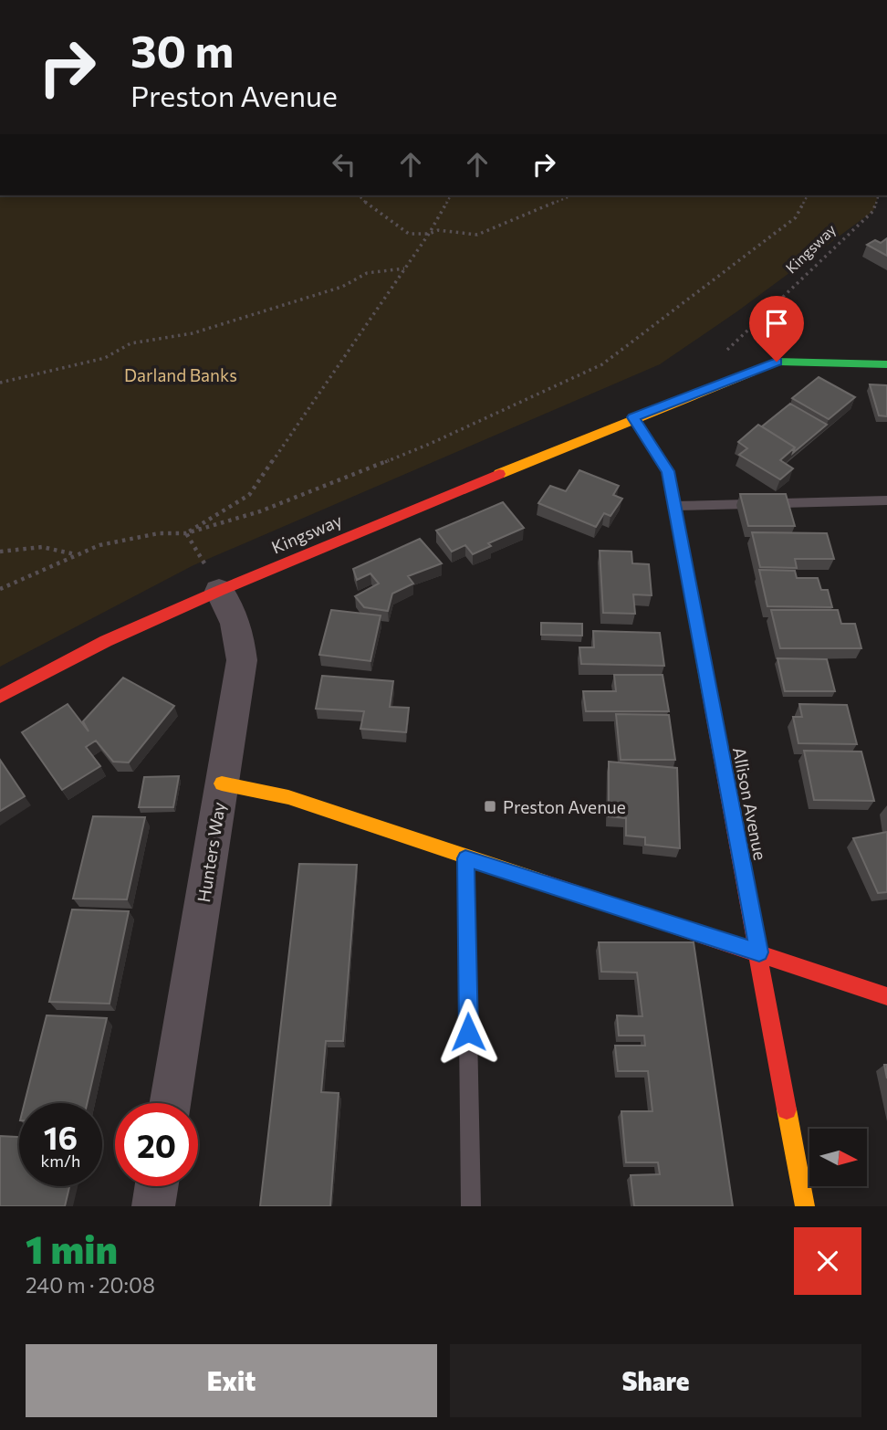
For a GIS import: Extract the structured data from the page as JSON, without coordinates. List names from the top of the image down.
{
  "streets": {
    "street": ["Kingsway", "Allison Avenue", "Hunters Way"]
  },
  "crossings": [
    ["Kingsway", "Allison Avenue"],
    ["Kingsway", "Hunters Way"]
  ],
  "parks": ["Darland Banks"],
  "places": {
    "transit": ["Preston Avenue"]
  },
  "north": "right",
  "page": {
    "turn": ["30 m", "Preston Avenue"],
    "speed": "16 km/h",
    "limit": "20",
    "heading": ["1 min", "240 m · 20:08"],
    "buttons": ["Exit", "Share"]
  }
}
